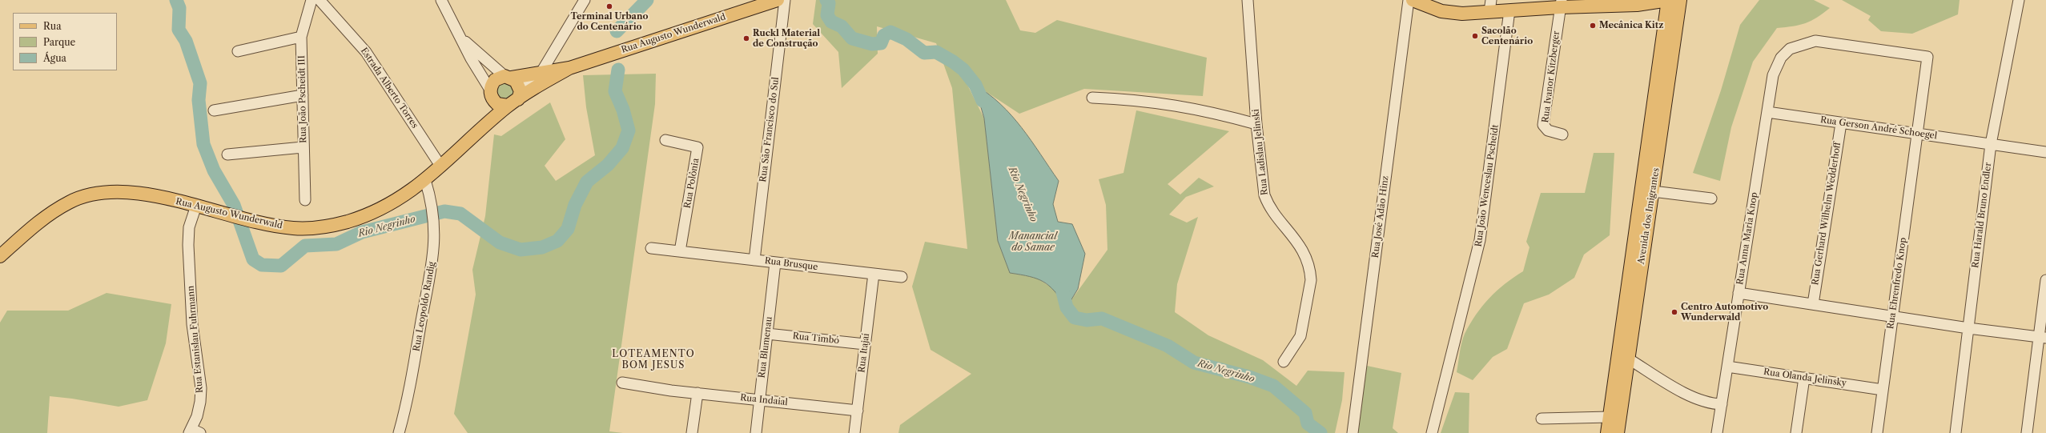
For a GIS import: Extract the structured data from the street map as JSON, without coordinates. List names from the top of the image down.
{
  "streets": {
    "main road": ["Rua Augusto Wunderwald", "Avenida dos Imigrantes"],
    "street": [
      "Rua Ivanor Kitzberger",
      "Estrada Alberto Torres",
      "Rua João Pscheidt III",
      "Rua Gerson André Schoegel",
      "Rua São Francisco do Sul",
      "Rua Ladislau Jelinski",
      "Rua Polônia",
      "Rua João Wenceslau Pscheidt",
      "Rua Gerhard Wilhelm Wedderhoff",
      "Rua Harald Bruno Endler",
      "Rua José Adão Hinz",
      "Rua Anna Maria Knop",
      "Rua Brusque",
      "Rua Ehrenfredo Knop",
      "Rua Leopoldo Randig",
      "Rua Timbó",
      "Rua Estanislau Fuhrmann",
      "Rua Blumenau",
      "Rua Itajaí",
      "Rua Olanda Jelinsky",
      "Rua Indaial"
    ]
  },
  "crossings": [
    ["Rua Augusto Wunderwald", "Estrada Alberto Torres"],
    ["Rua Augusto Wunderwald", "Rua Leopoldo Randig"],
    ["Rua Augusto Wunderwald", "Rua Estanislau Fuhrmann"],
    ["Rua Gerson André Schoegel", "Rua Gerhard Wilhelm Wedderhoff"],
    ["Rua Gerson André Schoegel", "Rua Harald Bruno Endler"],
    ["Rua Gerson André Schoegel", "Rua Anna Maria Knop"],
    ["Rua Gerson André Schoegel", "Rua Ehrenfredo Knop"],
    ["Rua São Francisco do Sul", "Rua Brusque"],
    ["Rua Polônia", "Rua Brusque"],
    ["Rua Anna Maria Knop", "Rua Ehrenfredo Knop"],
    ["Rua Anna Maria Knop", "Rua Olanda Jelinsky"],
    ["Rua Brusque", "Rua Blumenau"],
    ["Rua Brusque", "Rua Itajaí"],
    ["Rua Ehrenfredo Knop", "Rua Olanda Jelinsky"],
    ["Rua Timbó", "Rua Blumenau"],
    ["Rua Timbó", "Rua Itajaí"],
    ["Rua Blumenau", "Rua Indaial"],
    ["Rua Itajaí", "Rua Indaial"]
  ],
  "districts": ["LOTEAMENTO BOM JESUS"],
  "water": ["Rio Negrinho", "Manancial do Samae"],
  "places": [
    "Terminal Urbano do Centenário",
    "Mecânica Kitz",
    "Sacolão Centenário",
    "Ruckl Material de Construção",
    "Centro Automotivo Wunderwald"
  ],
  "legend": ["Rua", "Parque", "Água"]
}
